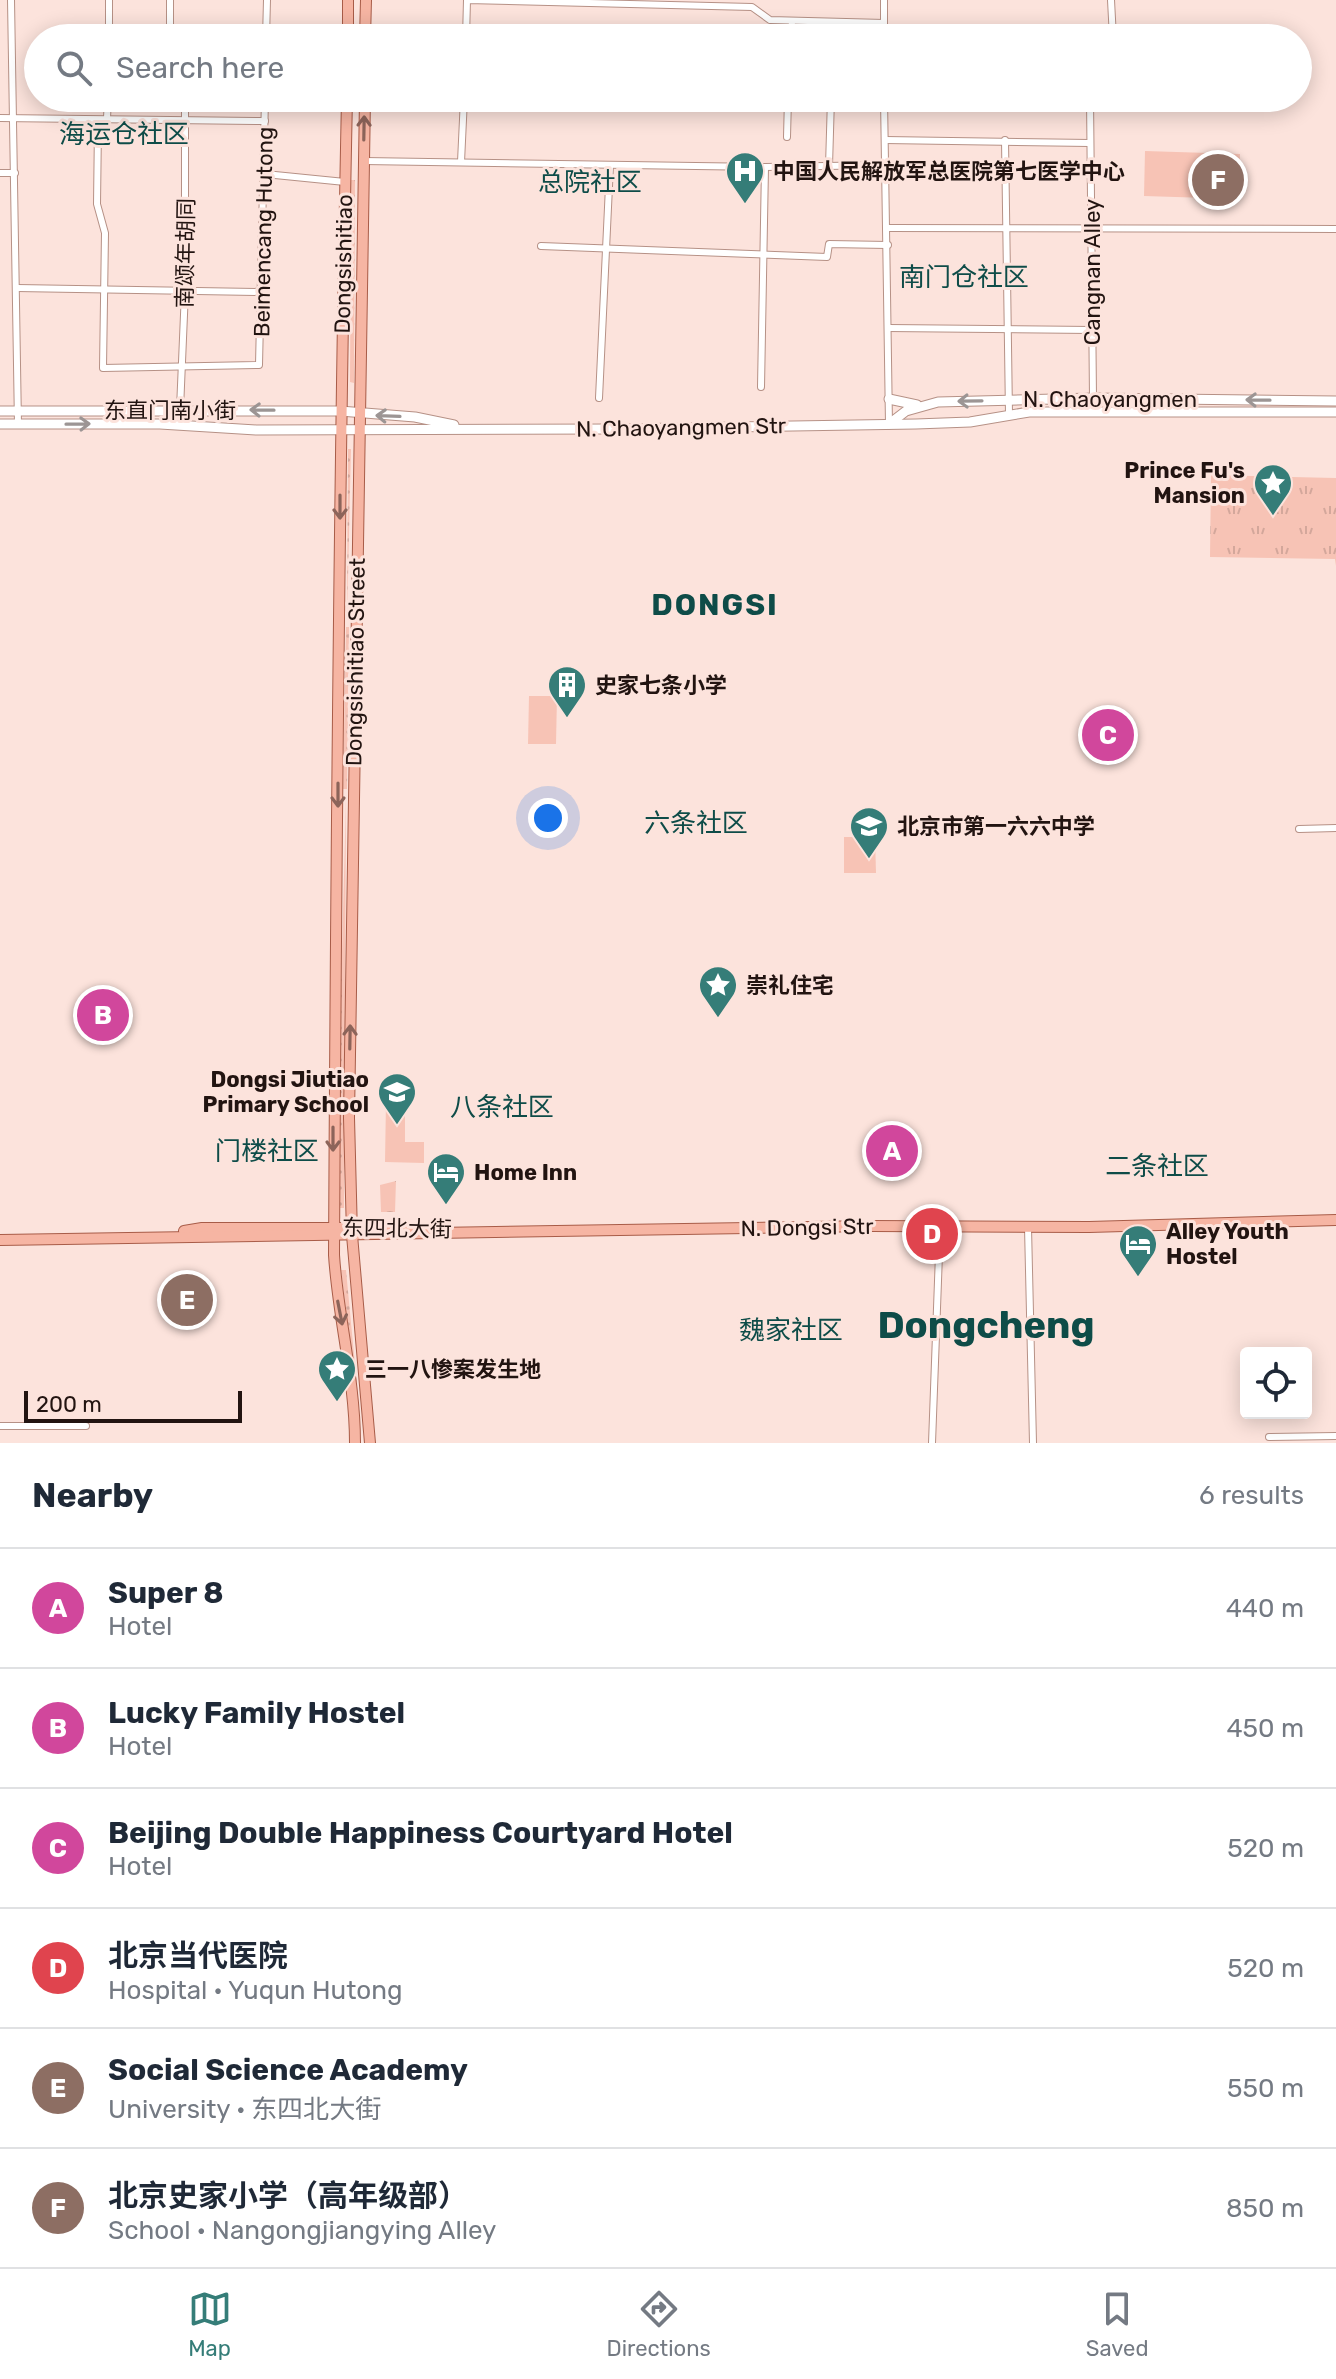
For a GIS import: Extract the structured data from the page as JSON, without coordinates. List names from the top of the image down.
{
  "streets": {
    "main road": [
      "Dongsishitiao",
      "N. Chaoyangmen",
      "东直门南小街",
      "N. Chaoyangmen Str",
      "Dongsishitiao Street",
      "N. Dongsi Str",
      "东四北大街"
    ],
    "street": ["Beimencang Hutong", "南颂年胡同", "Cangnan Alley"]
  },
  "crossings": [
    ["Beimencang Hutong", "南颂年胡同"],
    ["南颂年胡同", "东直门南小街"],
    ["Dongsishitiao", "东直门南小街"],
    ["Dongsishitiao", "Dongsishitiao Street"],
    ["Cangnan Alley", "N. Chaoyangmen"],
    ["N. Chaoyangmen", "N. Chaoyangmen Str"],
    ["东直门南小街", "N. Chaoyangmen Str"],
    ["东直门南小街", "Dongsishitiao Street"],
    ["Dongsishitiao Street", "东四北大街"],
    ["N. Dongsi Str", "东四北大街"]
  ],
  "districts": [
    "海运仓社区",
    "总院社区",
    "南门仓社区",
    "DONGSI",
    "六条社区",
    "八条社区",
    "门楼社区",
    "二条社区",
    "Dongcheng",
    "魏家社区"
  ],
  "places": {
    "hospital": ["中国人民解放军总医院第七医学中心"],
    "place": ["Prince Fu's Mansion", "崇礼住宅", "三一八惨案发生地"],
    "building": ["史家七条小学"],
    "school or university": ["北京市第一六六中学", "Dongsi Jiutiao Primary School"],
    "hotel": ["Home Inn", "Alley Youth Hostel"]
  },
  "scale_bar": "200 m",
  "page": {
    "search": "Search here",
    "pins": [
      "F",
      "C",
      "B",
      "A",
      "D",
      "E"
    ],
    "scale": "200 m",
    "heading": ["Nearby", "6 results"],
    "list": [
      {
        "mark": "A",
        "name": "Super 8",
        "note": "Hotel",
        "value": "440 m"
      },
      {
        "mark": "B",
        "name": "Lucky Family Hostel",
        "note": "Hotel",
        "value": "450 m"
      },
      {
        "mark": "C",
        "name": "Beijing Double Happiness Courtyard Hotel",
        "note": "Hotel",
        "value": "520 m"
      },
      {
        "mark": "D",
        "name": "北京当代医院",
        "note": "Hospital · Yuqun Hutong",
        "value": "520 m"
      },
      {
        "mark": "E",
        "name": "Social Science Academy",
        "note": "University · 东四北大街",
        "value": "550 m"
      },
      {
        "mark": "F",
        "name": "北京史家小学（高年级部）",
        "note": "School · Nangongjiangying Alley",
        "value": "850 m"
      }
    ],
    "nav": ["Map", "Directions", "Saved"]
  }
}
